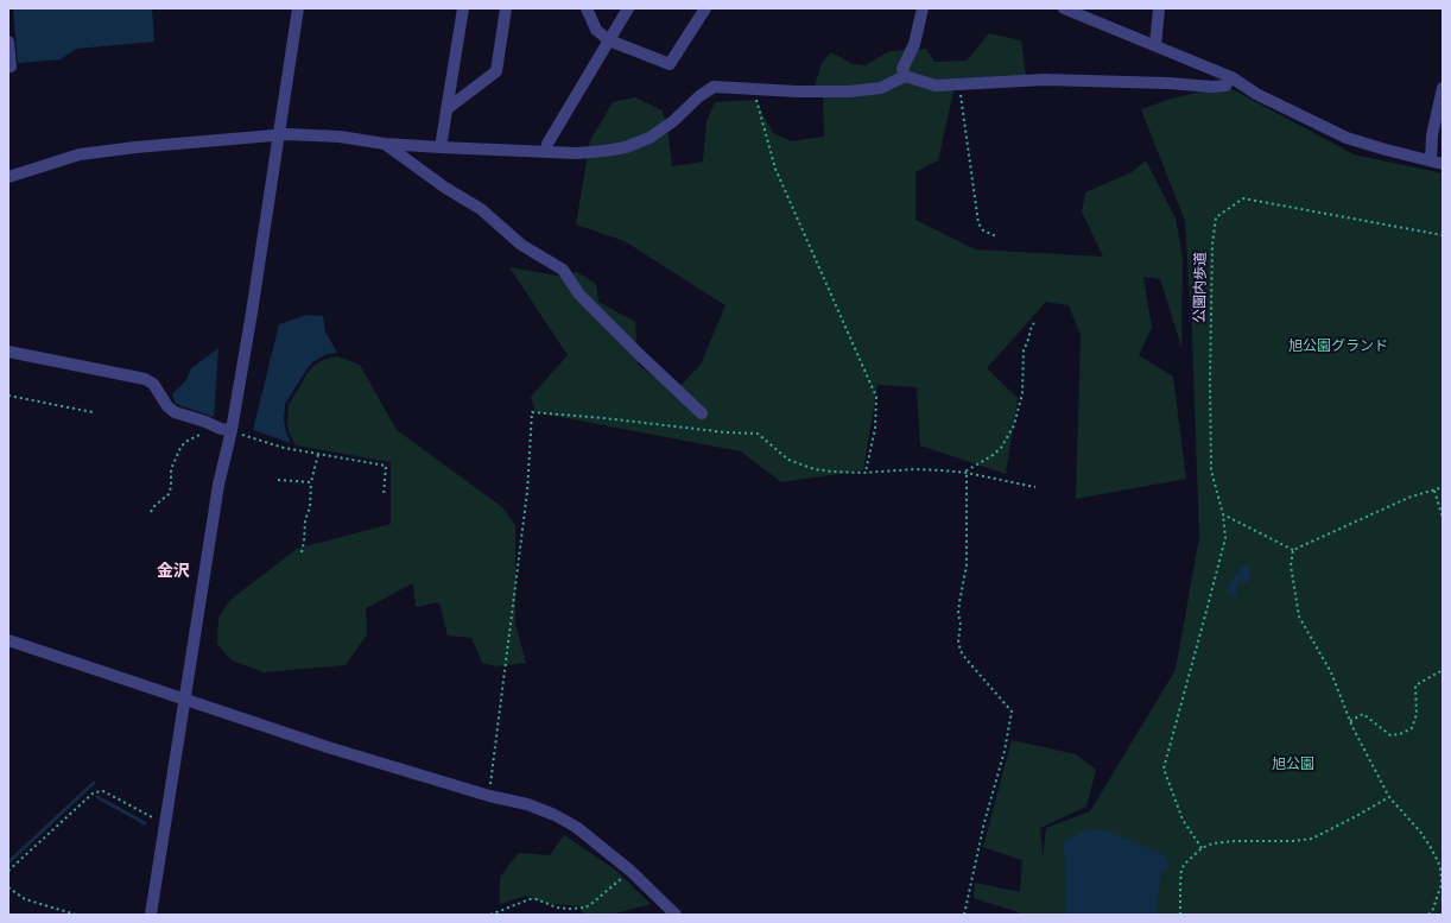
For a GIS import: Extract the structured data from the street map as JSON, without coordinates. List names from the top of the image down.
{
  "streets": {
    "path": ["公園内歩道"]
  },
  "districts": ["金沢"],
  "parks": ["旭公園グランド", "旭公園"]
}
